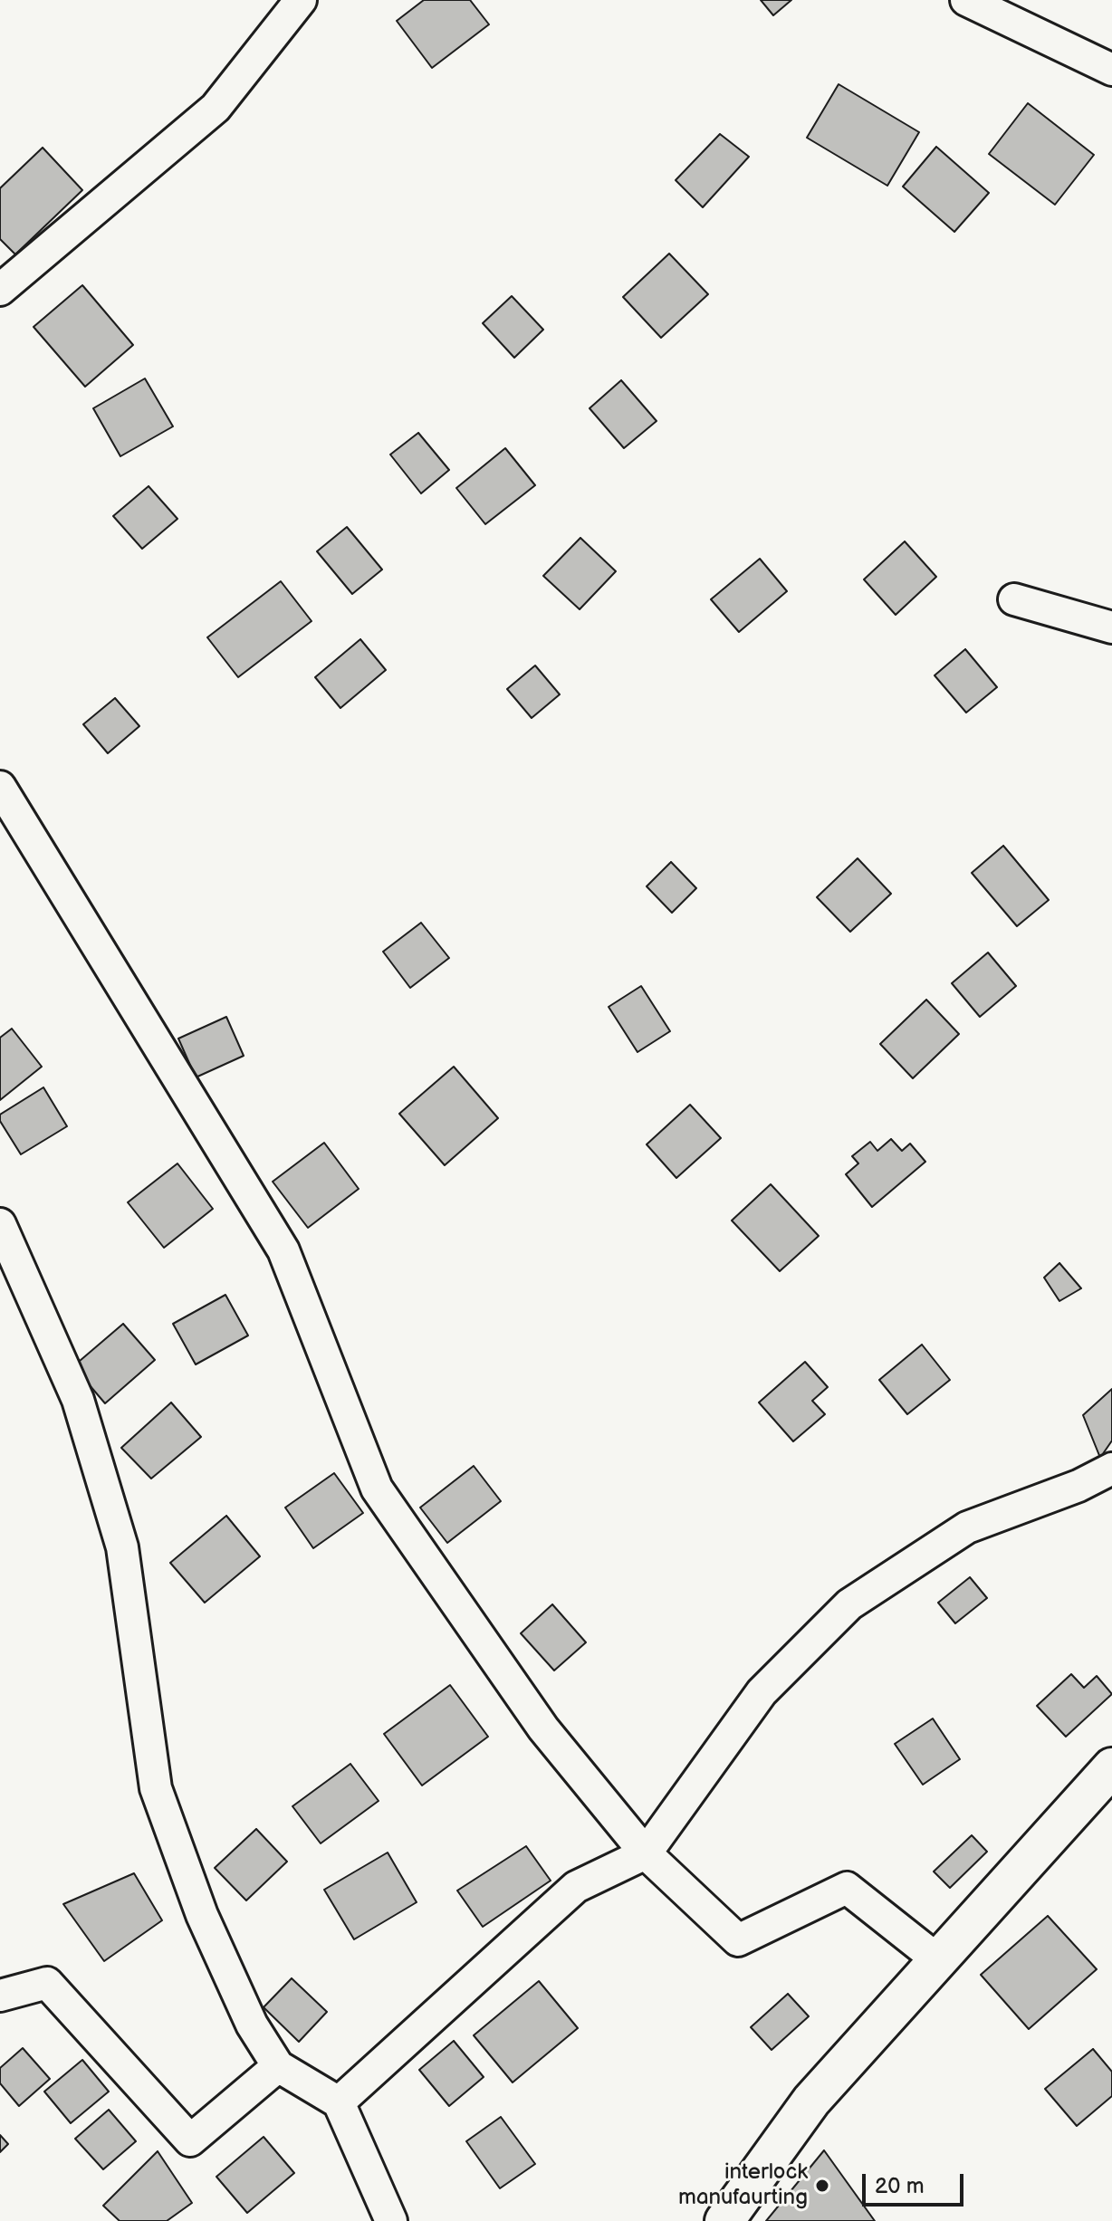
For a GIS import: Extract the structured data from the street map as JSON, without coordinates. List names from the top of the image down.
{
  "places": ["interlock manufaurting"],
  "scale_bar": "20 m"
}
